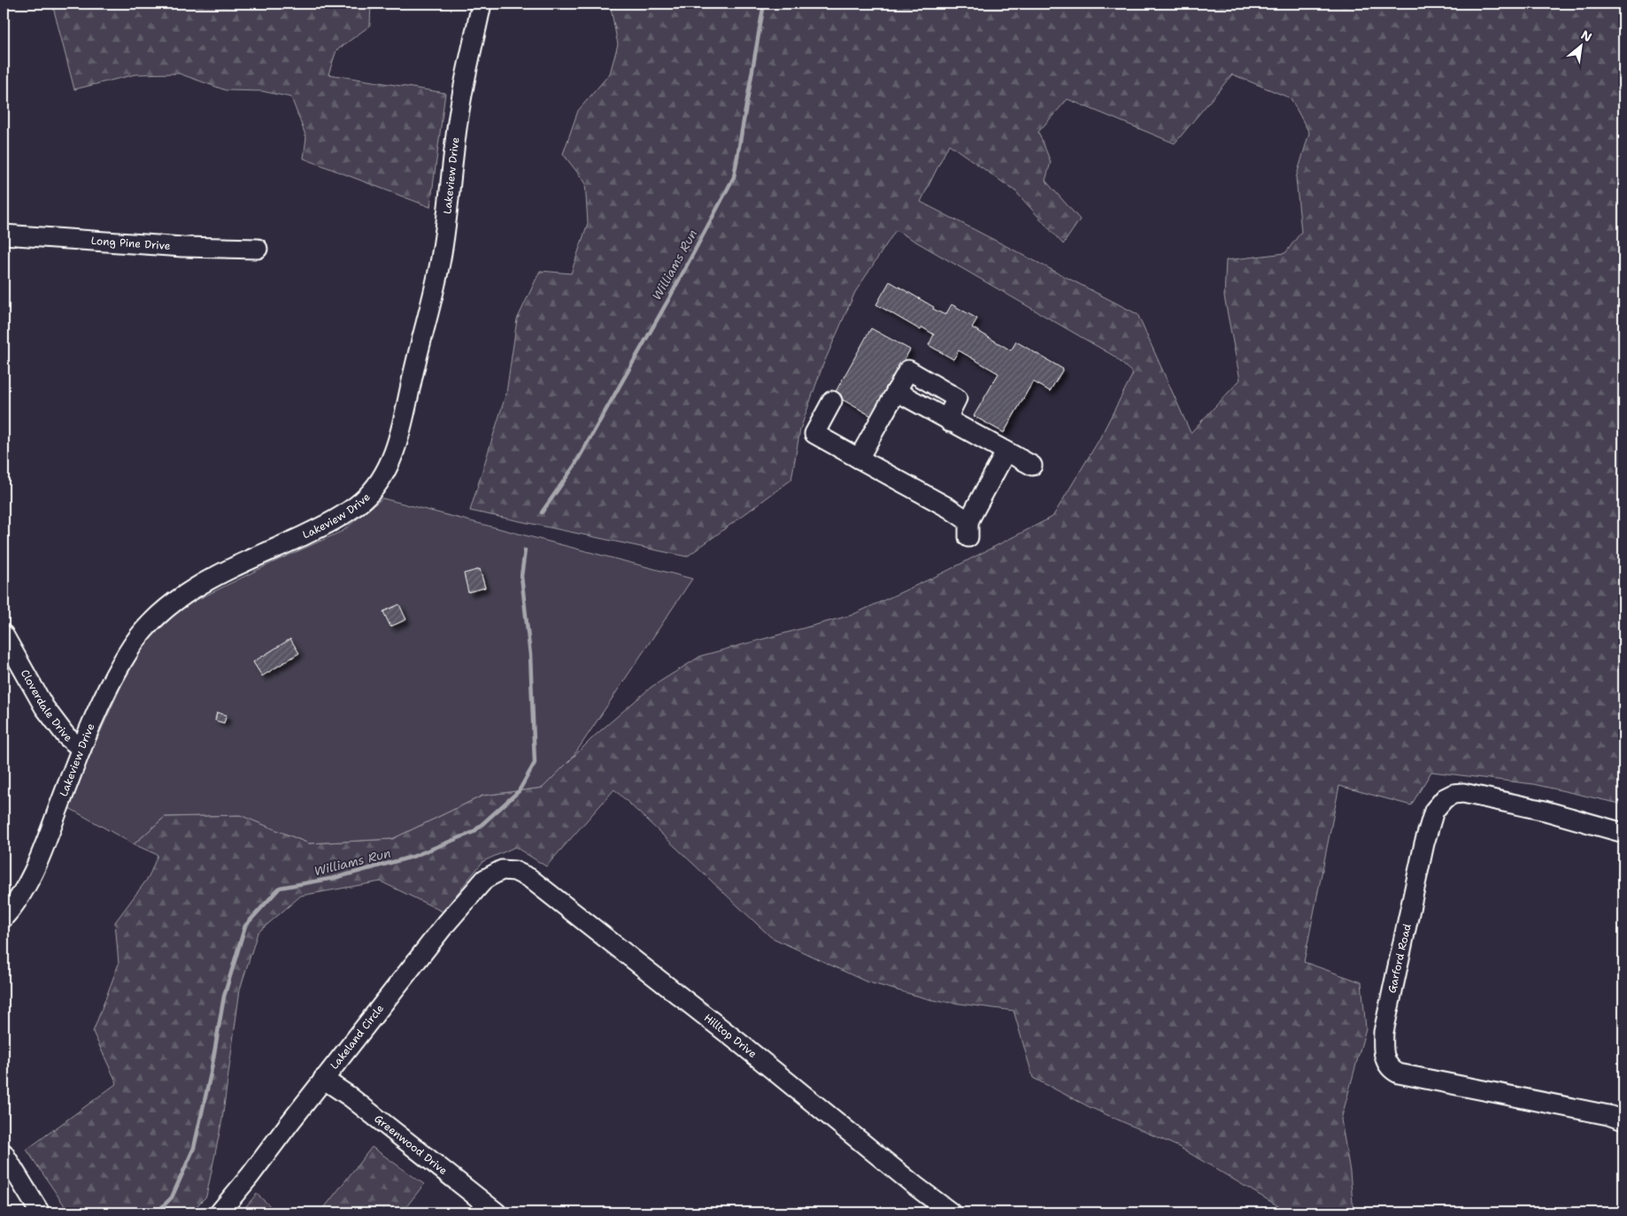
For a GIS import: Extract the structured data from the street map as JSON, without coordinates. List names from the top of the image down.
{
  "streets": {
    "street": [
      "Lakeview Drive",
      "Long Pine Drive",
      "Cloverdale Drive",
      "Garford Road",
      "Lakeland Circle",
      "Hilltop Drive",
      "Greenwood Drive"
    ]
  },
  "crossings": [
    ["Lakeview Drive", "Cloverdale Drive"],
    ["Lakeland Circle", "Hilltop Drive"],
    ["Lakeland Circle", "Greenwood Drive"]
  ],
  "water": ["Williams Run"],
  "north": "top right"
}
